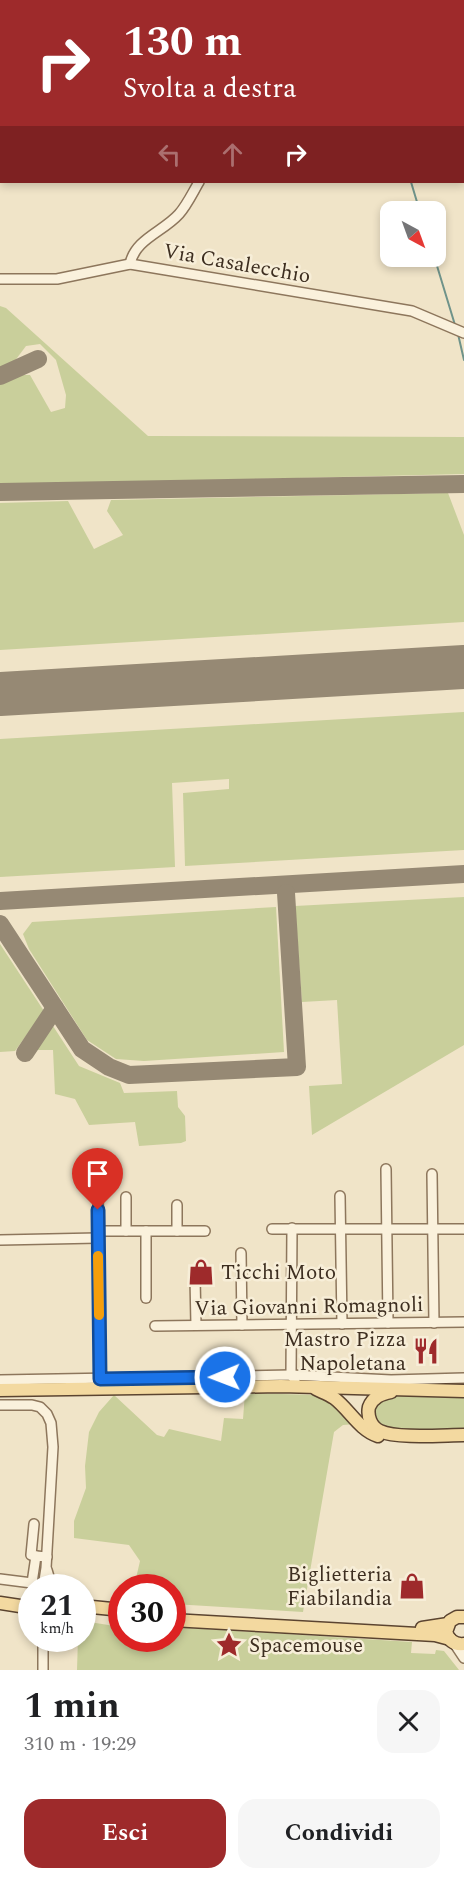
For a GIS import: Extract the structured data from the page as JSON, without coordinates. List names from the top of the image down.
{
  "streets": {
    "street": ["Via Casalecchio", "Via Giovanni Romagnoli"]
  },
  "places": {
    "shop": ["Ticchi Moto", "Biglietteria Fiabilandia"],
    "restaurant": ["Mastro Pizza Napoletana"],
    "place": ["Spacemouse"]
  },
  "north": "bottom right",
  "page": {
    "turn": ["130 m", "Svolta a destra"],
    "speed": "21 km/h",
    "limit": "30",
    "heading": ["1 min", "310 m · 19:29"],
    "buttons": ["Esci", "Condividi"]
  }
}
